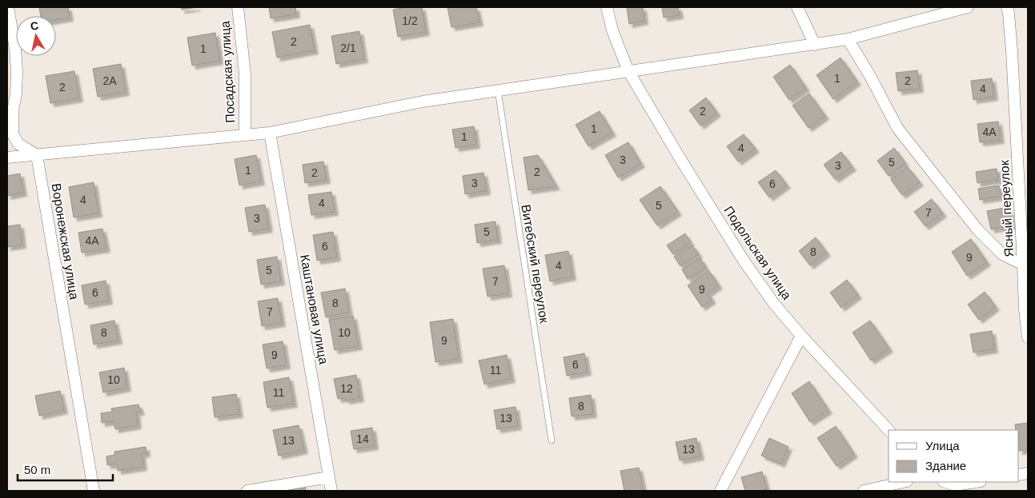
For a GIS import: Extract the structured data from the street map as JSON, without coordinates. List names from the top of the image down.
{
  "streets": {
    "street": [
      "Посадская улица",
      "Ясный переулок",
      "Воронежская улица",
      "Подольская улица",
      "Каштановая улица"
    ],
    "lane": ["Витебский переулок"]
  },
  "house_numbers": [
    "1/2",
    "2",
    "2/1",
    "1",
    "1",
    "2А",
    "2",
    "2",
    "4",
    "2",
    "1",
    "4А",
    "1",
    "4",
    "3",
    "5",
    "3",
    "1",
    "2",
    "2",
    "3",
    "6",
    "4",
    "4",
    "5",
    "7",
    "3",
    "5",
    "4А",
    "6",
    "8",
    "9",
    "4",
    "5",
    "7",
    "9",
    "6",
    "8",
    "7",
    "8",
    "10",
    "9",
    "9",
    "6",
    "11",
    "10",
    "12",
    "11",
    "8",
    "13",
    "14",
    "13",
    "13"
  ],
  "legend": ["Улица", "Здание"],
  "scale_bar": "50 m",
  "north": "top"
}
